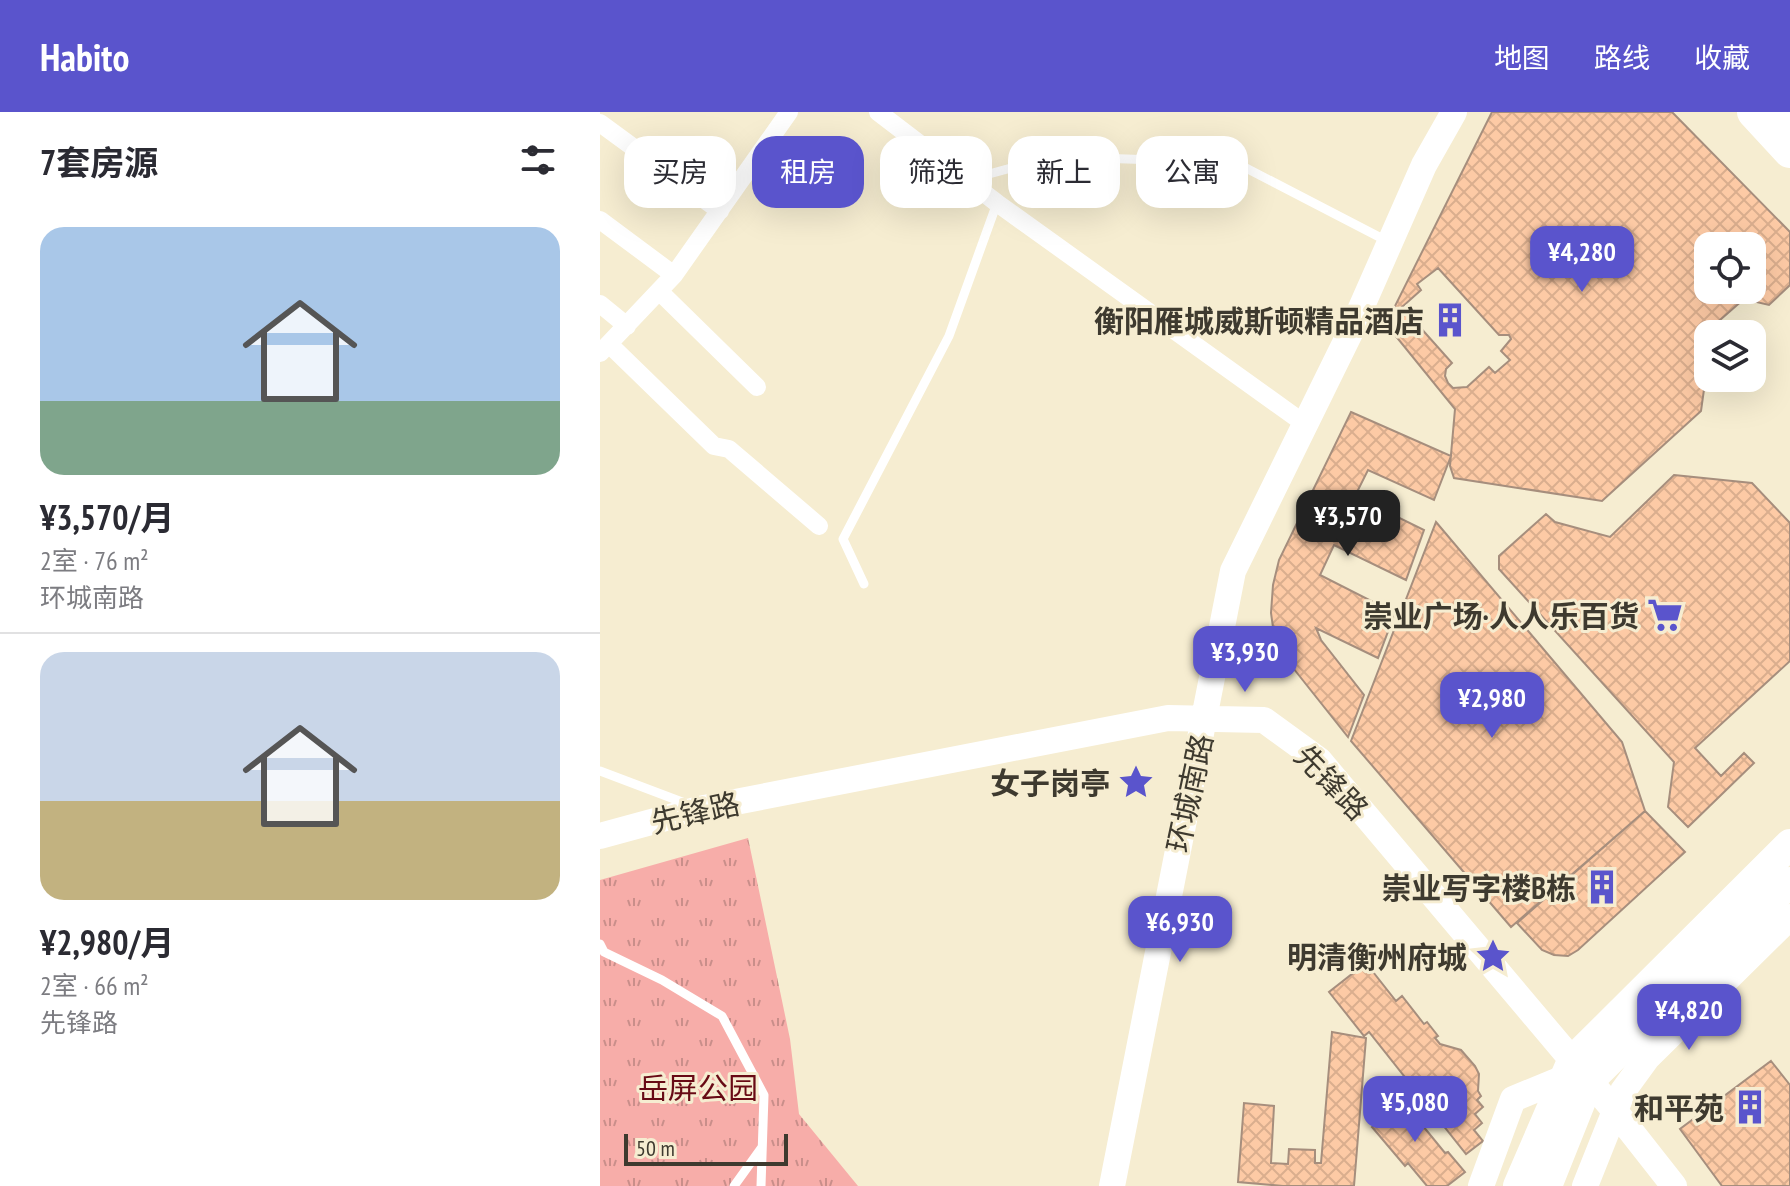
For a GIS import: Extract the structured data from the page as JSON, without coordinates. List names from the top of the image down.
{
  "streets": {
    "street": ["先锋路", "环城南路"]
  },
  "crossings": [
    ["先锋路", "环城南路"]
  ],
  "parks": ["岳屏公园"],
  "places": {
    "building": ["衡阳雁城威斯顿精品酒店", "崇业写字楼B栋", "和平苑"],
    "supermarket": ["崇业广场·人人乐百货"],
    "place": ["女子岗亭", "明清衡州府城"]
  },
  "scale_bar": "50 m",
  "page": {
    "header": "Habito",
    "nav": ["地图", "路线", "收藏"],
    "heading": "7套房源",
    "chip": [
      "买房",
      "租房",
      "筛选",
      "新上",
      "公寓"
    ],
    "list": [
      {
        "name": "¥3,570/月",
        "note": "2室 · 76 m² · 环城南路"
      },
      {
        "name": "¥2,980/月",
        "note": "2室 · 66 m² · 先锋路"
      }
    ],
    "price": [
      "¥4,280",
      "¥3,570",
      "¥3,930",
      "¥2,980",
      "¥6,930",
      "¥4,820",
      "¥5,080"
    ],
    "scale": "50 m"
  }
}
